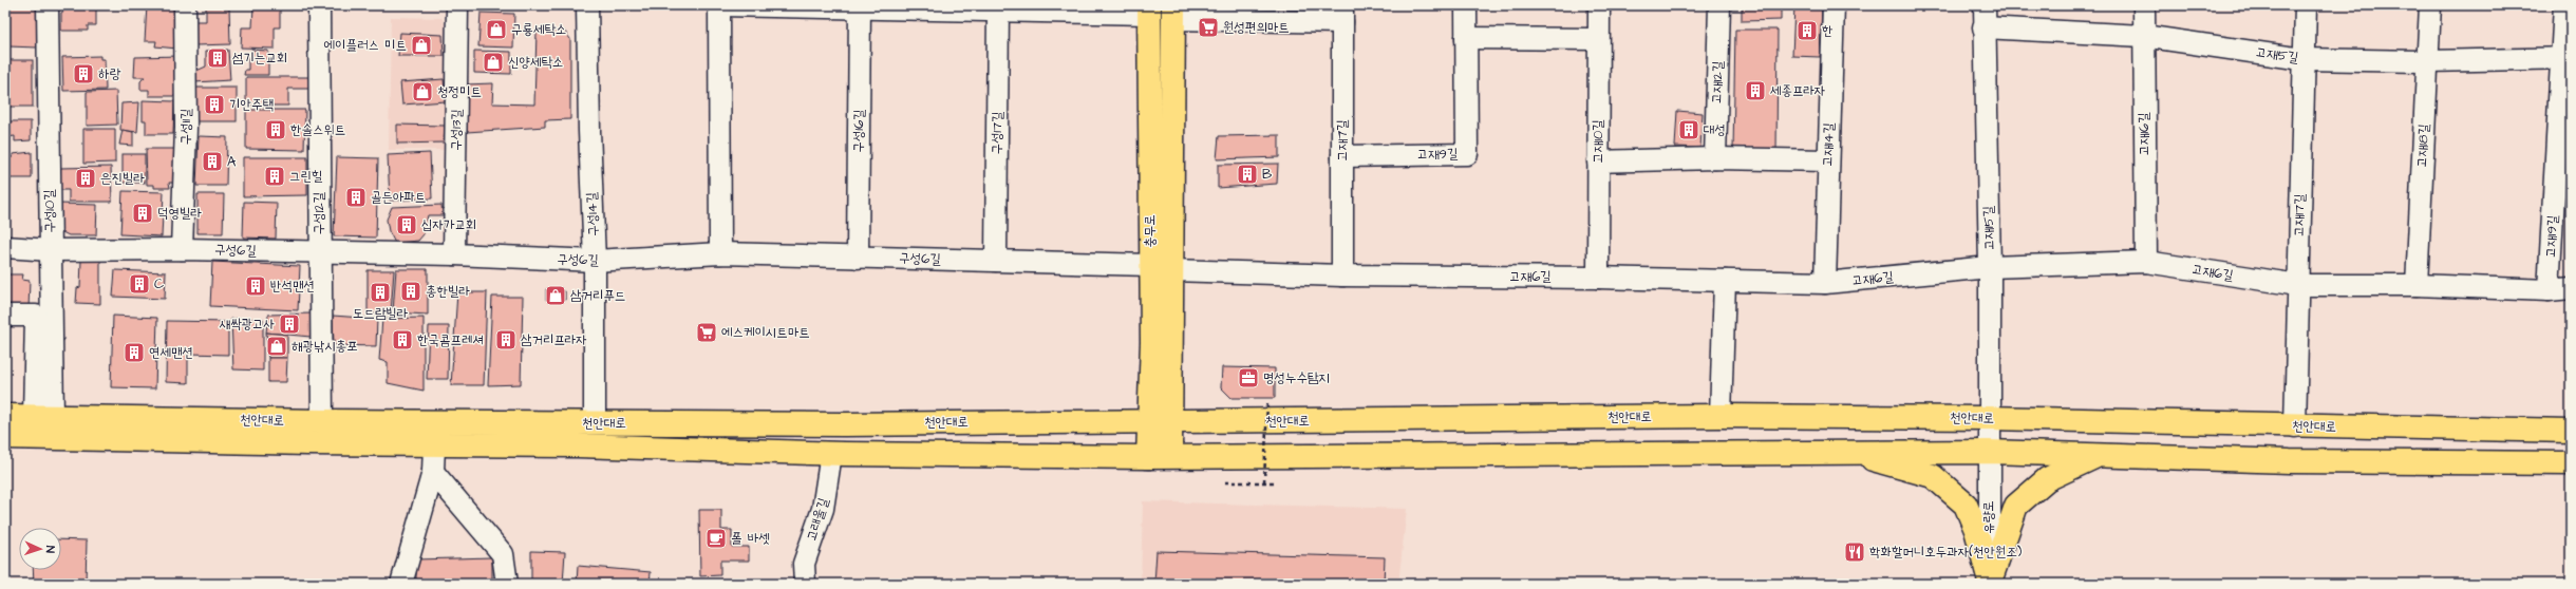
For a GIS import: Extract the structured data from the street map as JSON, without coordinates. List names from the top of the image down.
{
  "streets": {
    "main road": ["충무로", "천안대로"],
    "street": [
      "고재5길",
      "고재12길",
      "구성11길",
      "구성13길",
      "구성16길",
      "구성17길",
      "고재16길",
      "고재7길",
      "고재10길",
      "고재14길",
      "고재18길",
      "고재9길",
      "구성10길",
      "구성12길",
      "구성14길",
      "고재17길",
      "고재15길",
      "고재19길",
      "구성6길",
      "고재6길",
      "유량로",
      "고래울길"
    ]
  },
  "crossings": [
    ["고재5길", "고재16길"],
    ["고재5길", "고재18길"],
    ["고재5길", "고재17길"],
    ["고재5길", "고재15길"],
    ["고재5길", "고재19길"],
    ["구성11길", "구성6길"],
    ["구성13길", "구성6길"],
    ["구성16길", "구성6길"],
    ["구성17길", "구성6길"],
    ["고재16길", "고재6길"],
    ["고재7길", "고재9길"],
    ["고재7길", "충무로"],
    ["고재7길", "고재6길"],
    ["고재10길", "고재6길"],
    ["고재14길", "고재6길"],
    ["고재18길", "고재6길"],
    ["구성10길", "구성6길"],
    ["구성10길", "천안대로"],
    ["구성12길", "구성6길"],
    ["구성12길", "천안대로"],
    ["구성14길", "구성6길"],
    ["구성14길", "천안대로"],
    ["고재17길", "고재6길"],
    ["고재17길", "천안대로"],
    ["고재15길", "고재6길"],
    ["고재15길", "천안대로"],
    ["고재15길", "유량로"],
    ["충무로", "구성6길"],
    ["충무로", "고재6길"],
    ["충무로", "천안대로"],
    ["고재19길", "고재6길"],
    ["구성6길", "고재6길"],
    ["천안대로", "유량로"],
    ["천안대로", "고래울길"]
  ],
  "places": {
    "supermarket": ["원성편의마트", "에스케이시트마트"],
    "shop": [
      "구룡세탁소",
      "에이플러스 미트",
      "신양세탁소",
      "청정미트",
      "삼거리푸드",
      "해광낚시총포"
    ],
    "building": [
      "한",
      "섬기는교회",
      "하랑",
      "세종프라자",
      "기안주택",
      "한솔스위트",
      "대성",
      "A",
      "B",
      "그린힐",
      "은진빌라",
      "골든아파트",
      "덕영빌라",
      "십자가교회",
      "C",
      "반석맨션",
      "총한빌라",
      "도드람빌라",
      "새싹광고사",
      "한국콤프레셔",
      "삼거리프라자",
      "연세맨션"
    ],
    "office": ["명성누수탐지"],
    "cafe": ["폴 바셋"],
    "restaurant": ["학화할머니호두과자(천안원조)"]
  },
  "north": "right"
}
